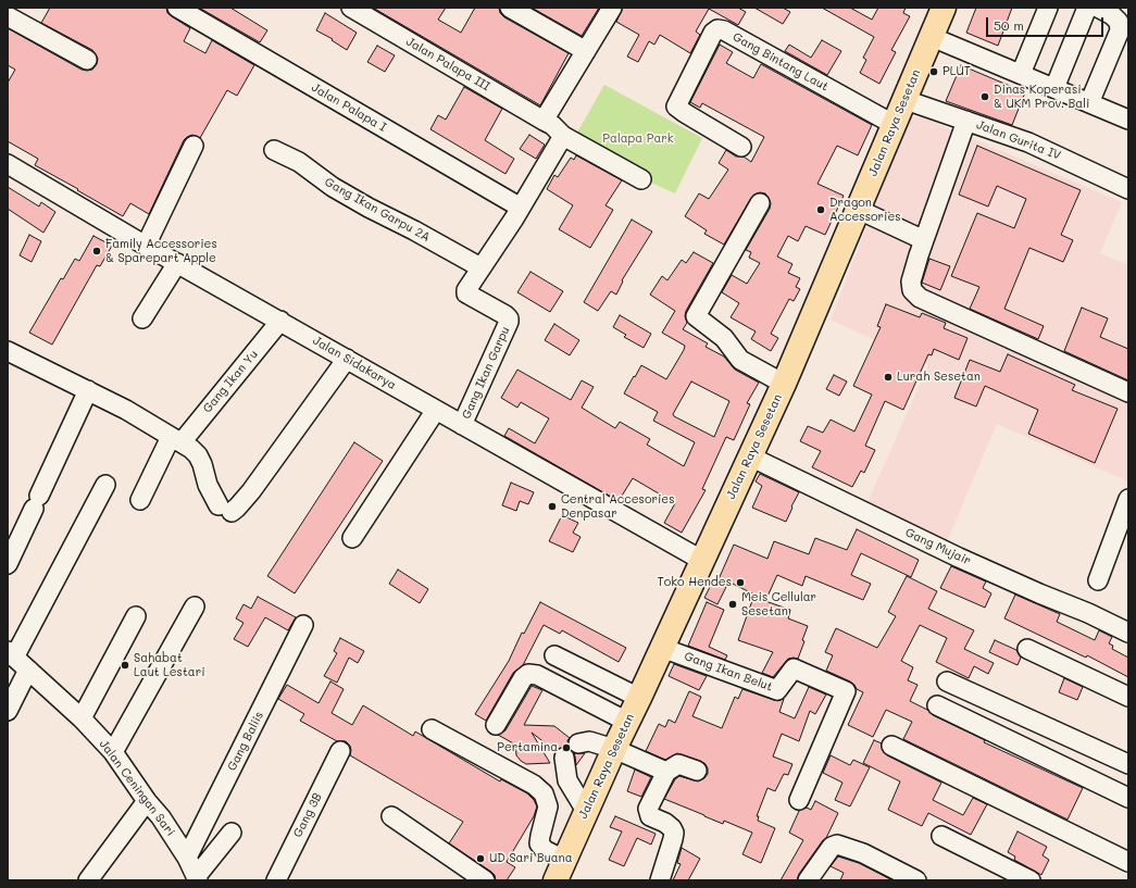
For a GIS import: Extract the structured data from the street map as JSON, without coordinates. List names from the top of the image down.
{
  "streets": {
    "main road": ["Jalan Raya Sesetan"],
    "street": [
      "Gang Bintang Laut",
      "Jalan Palapa III",
      "Jalan Palapa I",
      "Jalan Gurita IV",
      "Gang Ikan Garpu 2A",
      "Jalan Sidakarya",
      "Gang Ikan Garpu",
      "Gang Ikan Yu",
      "Gang Mujair",
      "Gang Ikan Belut",
      "Gang Baliis",
      "Jalan Ceningan Sari",
      "Gang 3B"
    ]
  },
  "crossings": [
    ["Gang Bintang Laut", "Jalan Raya Sesetan"],
    ["Jalan Raya Sesetan", "Jalan Gurita IV"],
    ["Jalan Raya Sesetan", "Jalan Sidakarya"],
    ["Jalan Raya Sesetan", "Gang Mujair"],
    ["Jalan Raya Sesetan", "Gang Ikan Belut"],
    ["Gang Ikan Garpu 2A", "Gang Ikan Garpu"],
    ["Jalan Sidakarya", "Gang Ikan Garpu"],
    ["Jalan Sidakarya", "Gang Ikan Yu"],
    ["Gang Baliis", "Jalan Ceningan Sari"]
  ],
  "parks": ["Palapa Park"],
  "places": [
    "PLUT",
    "Dinas Koperasi & UKM Prov. Bali",
    "Dragon Accessories",
    "Family Accessories & Sparepart Apple",
    "Lurah Sesetan",
    "Central Accesories Denpasar",
    "Toko Hendes",
    "Meis Cellular Sesetan",
    "Sahabat Laut Lestari",
    "Pertamina",
    "UD Sari Buana"
  ],
  "scale_bar": "50 m"
}
